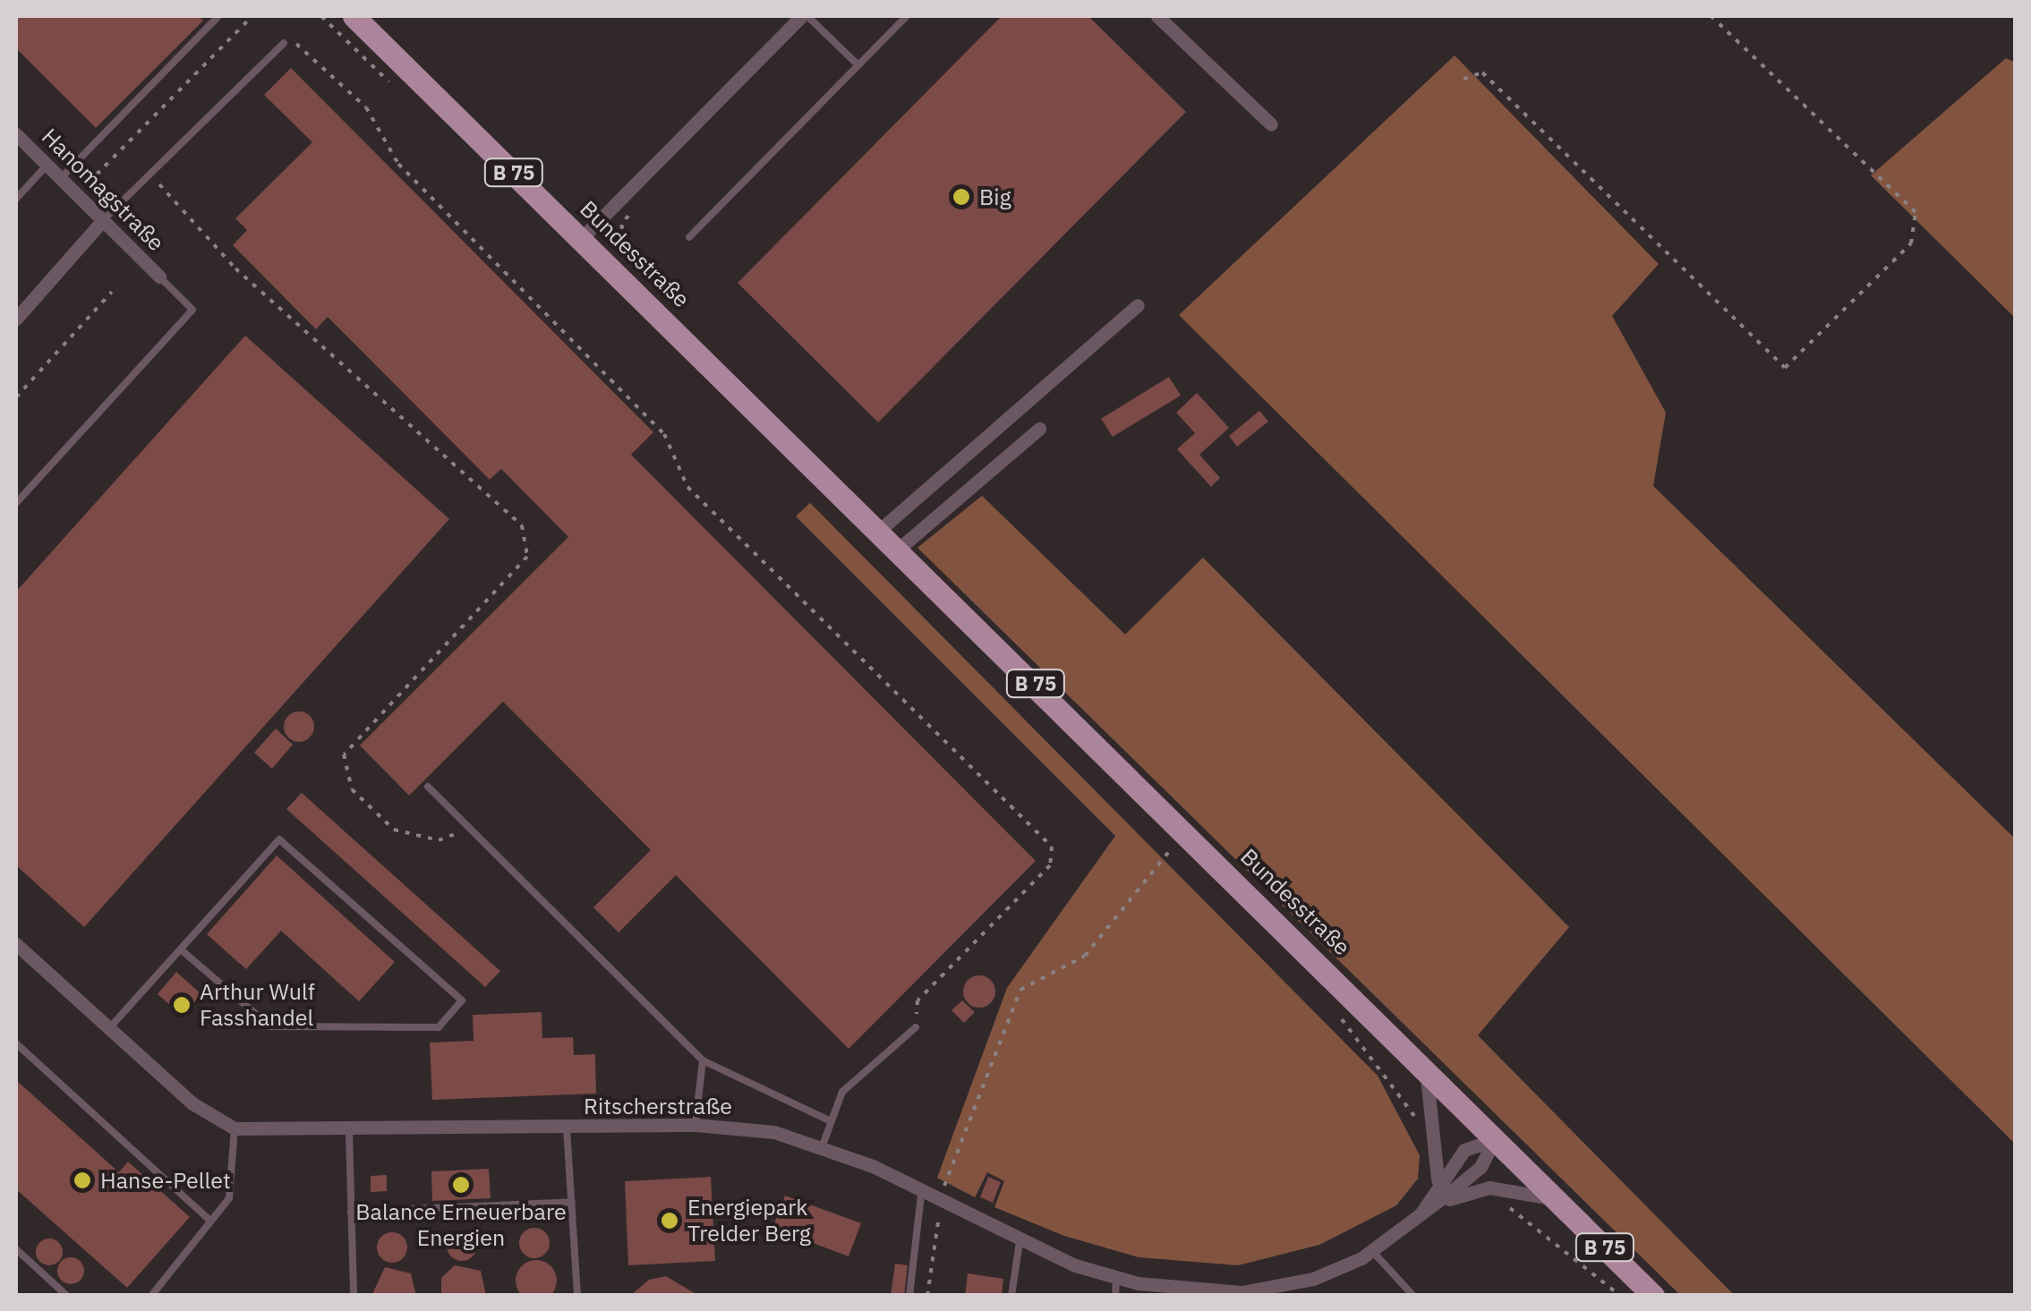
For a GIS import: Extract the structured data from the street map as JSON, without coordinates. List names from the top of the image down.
{
  "streets": {
    "main road": ["B 75", "Bundesstraße"],
    "street": ["Hanomagstraße", "Ritscherstraße"]
  },
  "crossings": [
    ["Bundesstraße", "Ritscherstraße"]
  ],
  "places": [
    "Big",
    "Arthur Wulf Fasshandel",
    "Hanse-Pellet",
    "Balance Erneuerbare Energien",
    "Energiepark Trelder Berg"
  ]
}
